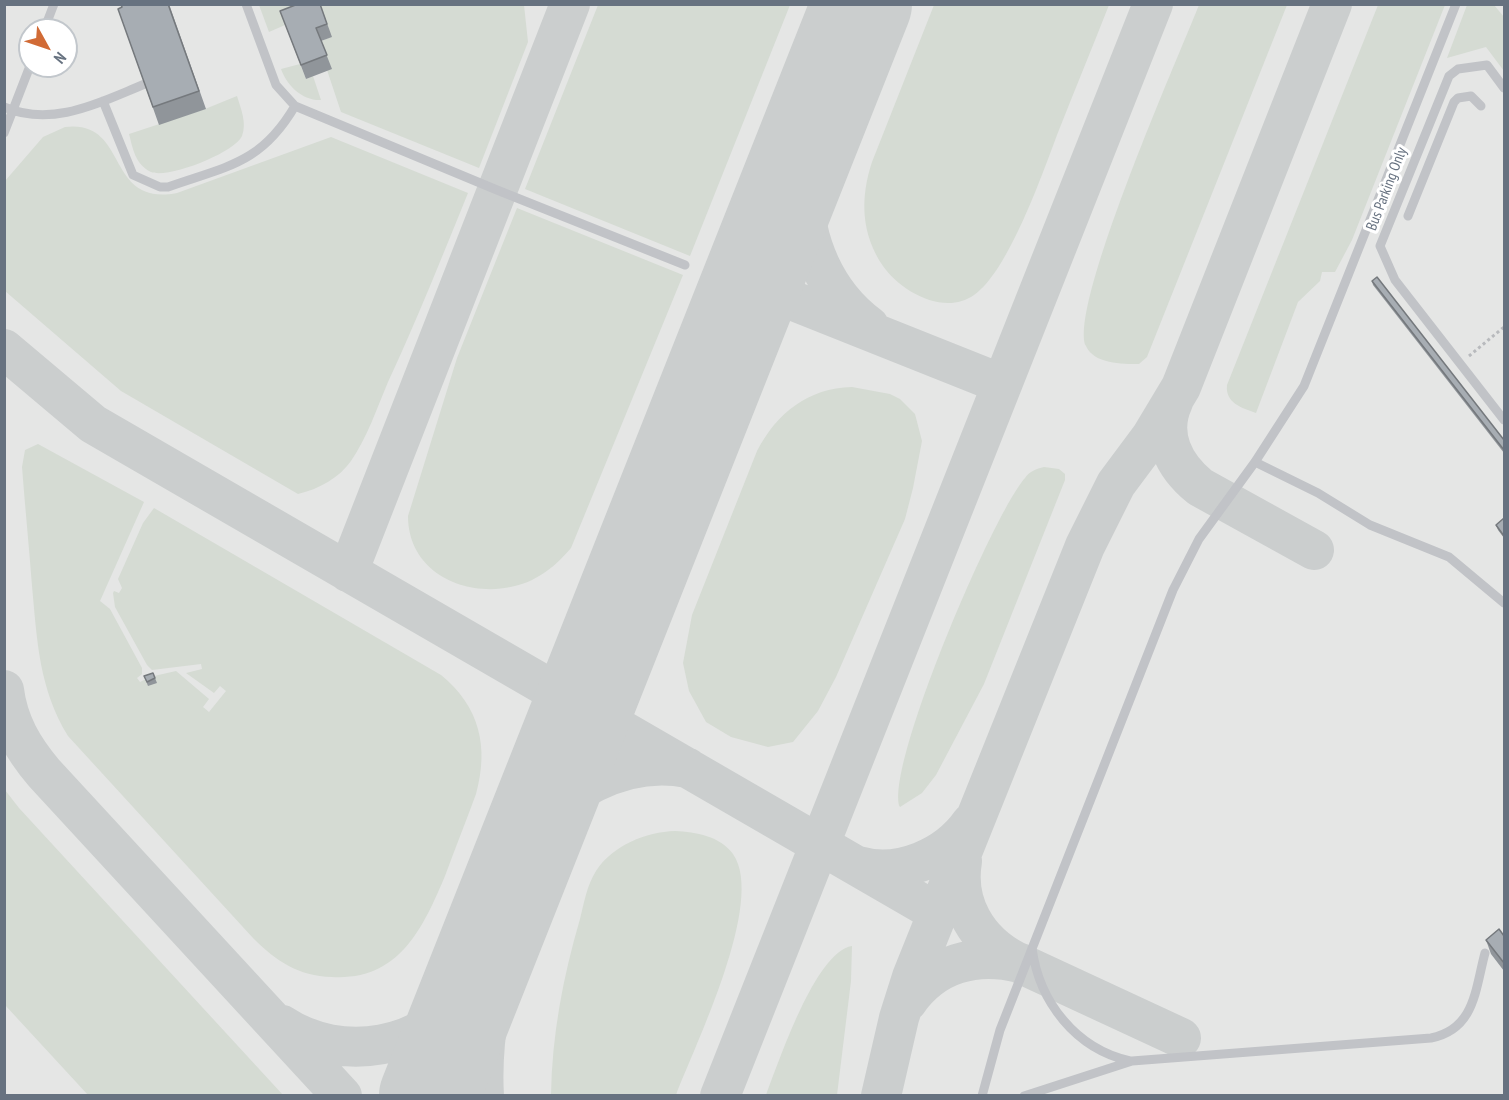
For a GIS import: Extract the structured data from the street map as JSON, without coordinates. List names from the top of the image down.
{
  "streets": {
    "lane": ["Bus Parking Only"]
  },
  "north": "bottom right"
}
